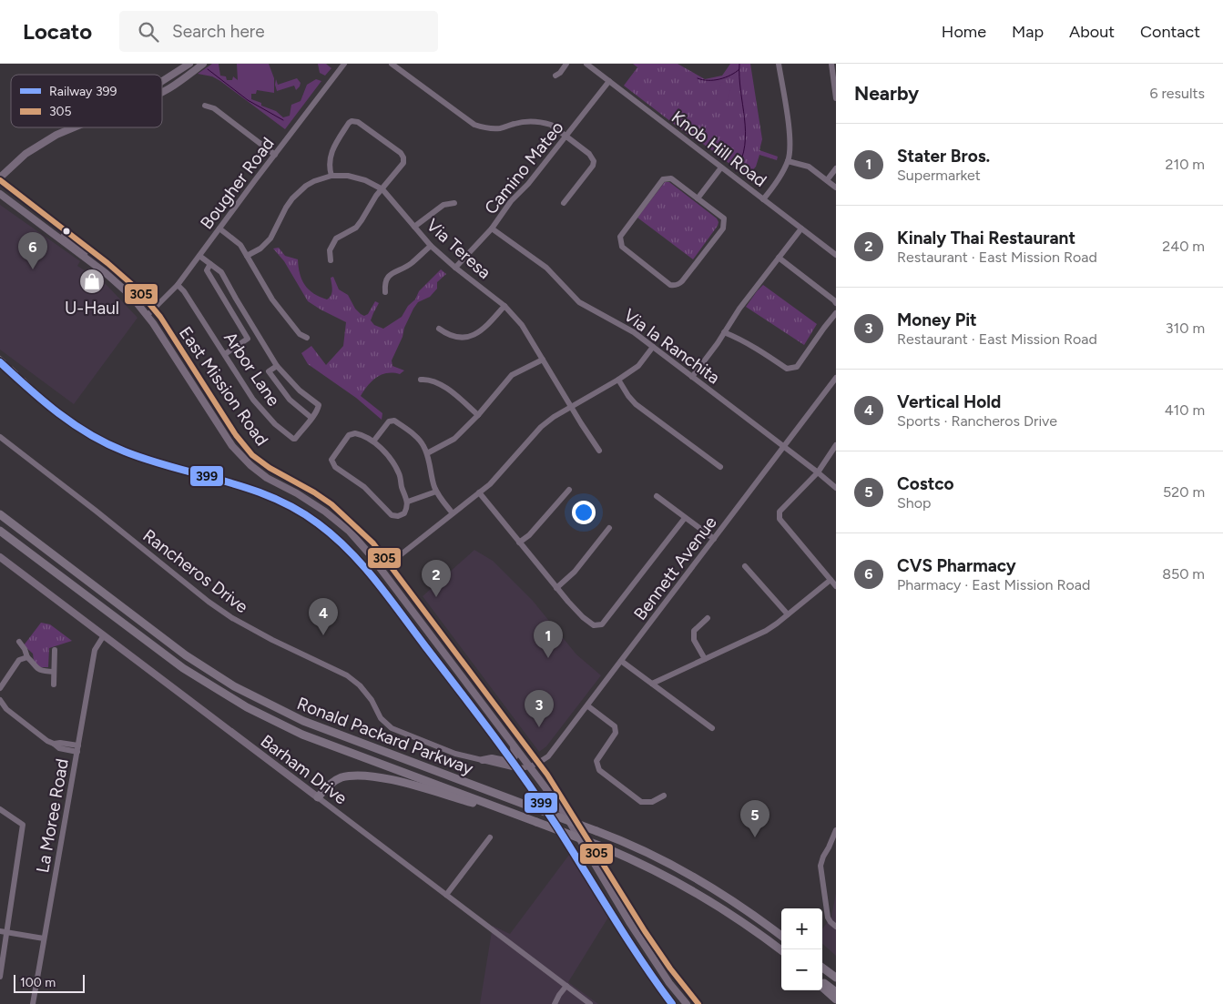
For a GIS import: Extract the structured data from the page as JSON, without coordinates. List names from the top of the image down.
{
  "streets": {
    "highway": ["Ronald Packard Parkway"],
    "main road": ["East Mission Road", "Barham Drive"],
    "street": [
      "Knob Hill Road",
      "Camino Mateo",
      "Bougher Road",
      "Via Teresa",
      "Via la Ranchita",
      "Arbor Lane",
      "Bennett Avenue",
      "Rancheros Drive",
      "La Moree Road"
    ]
  },
  "crossings": [
    ["Knob Hill Road", "Camino Mateo"],
    ["Camino Mateo", "Via Teresa"],
    ["Camino Mateo", "Via la Ranchita"],
    ["Bougher Road", "Arbor Lane"],
    ["Bougher Road", "East Mission Road"],
    ["Via la Ranchita", "Bennett Avenue"],
    ["East Mission Road", "Bennett Avenue"],
    ["East Mission Road", "Rancheros Drive"],
    ["Bennett Avenue", "Rancheros Drive"],
    ["Barham Drive", "La Moree Road"]
  ],
  "places": {
    "shop": ["U-Haul"]
  },
  "lines": ["transit line 305", "rail line 399"],
  "legend": ["Railway 399", "305"],
  "scale_bar": "100 m",
  "page": {
    "header": "Locato",
    "search": "Search here",
    "nav": [
      "Home",
      "Map",
      "About",
      "Contact"
    ],
    "heading": ["Nearby", "6 results"],
    "list": [
      {
        "mark": "1",
        "name": "Stater Bros.",
        "note": "Supermarket",
        "value": "210 m"
      },
      {
        "mark": "2",
        "name": "Kinaly Thai Restaurant",
        "note": "Restaurant · East Mission Road",
        "value": "240 m"
      },
      {
        "mark": "3",
        "name": "Money Pit",
        "note": "Restaurant · East Mission Road",
        "value": "310 m"
      },
      {
        "mark": "4",
        "name": "Vertical Hold",
        "note": "Sports · Rancheros Drive",
        "value": "410 m"
      },
      {
        "mark": "5",
        "name": "Costco",
        "note": "Shop",
        "value": "520 m"
      },
      {
        "mark": "6",
        "name": "CVS Pharmacy",
        "note": "Pharmacy · East Mission Road",
        "value": "850 m"
      }
    ],
    "pins": [
      "6",
      "2",
      "4",
      "1",
      "3",
      "5"
    ],
    "map_buttons": ["+", "−"],
    "scale": "100 m"
  }
}
